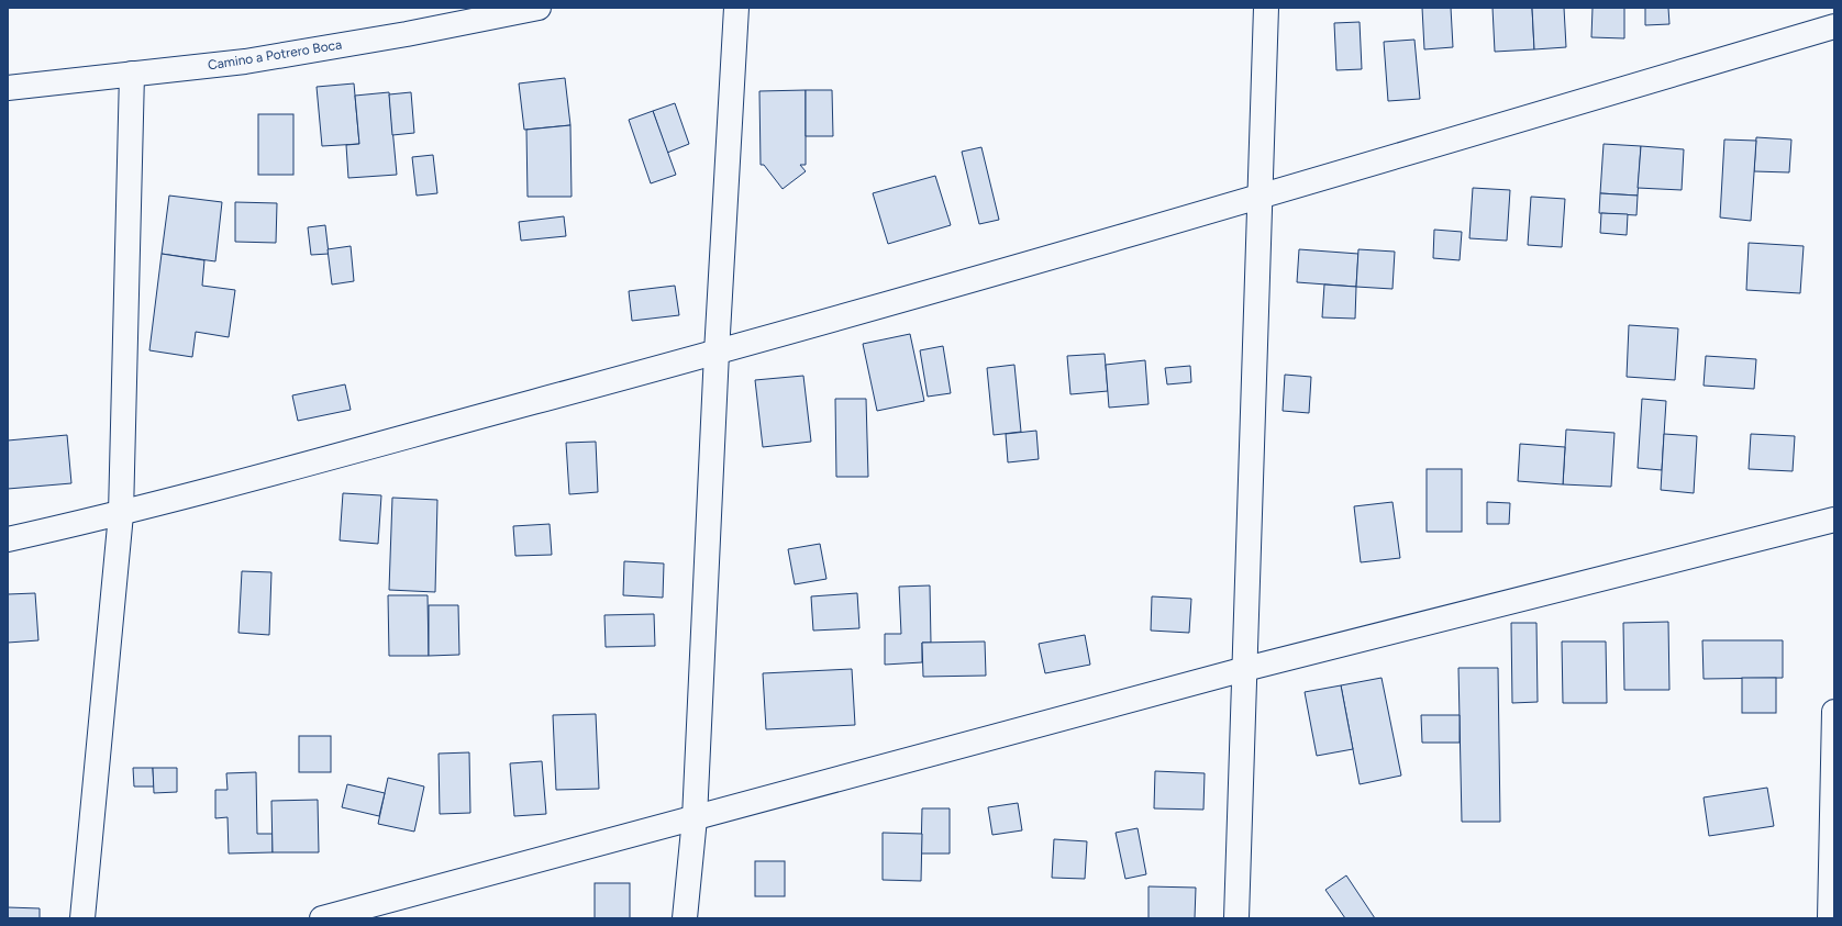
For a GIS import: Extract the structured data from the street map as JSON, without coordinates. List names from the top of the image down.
{
  "streets": {
    "street": ["Camino a Potrero Boca"]
  }
}
